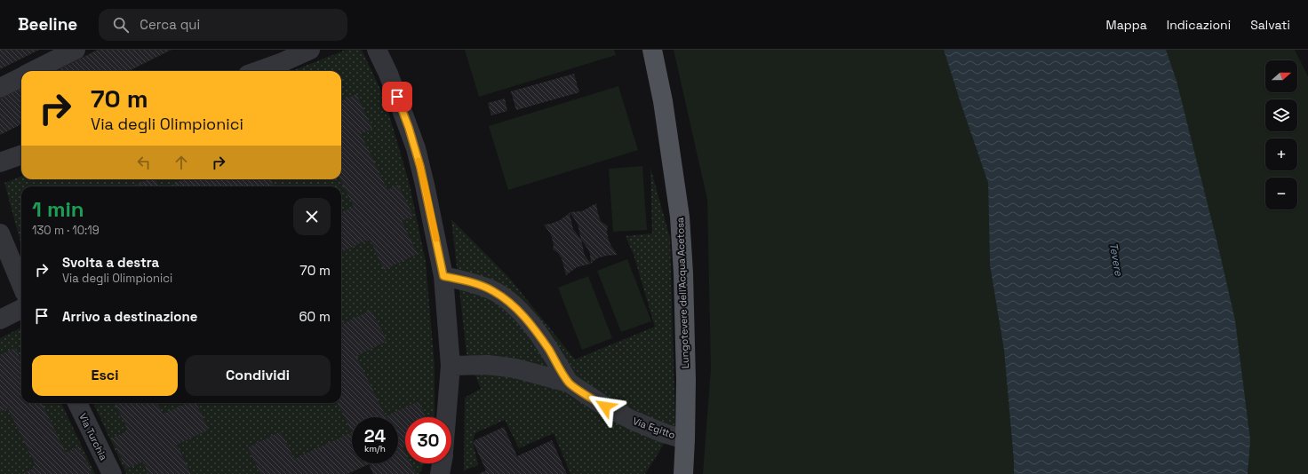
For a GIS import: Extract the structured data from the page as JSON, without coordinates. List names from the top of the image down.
{
  "streets": {
    "main road": ["Lungotevere dell'Acqua Acetosa"],
    "street": ["Via Egitto", "Via Turchia"]
  },
  "crossings": [
    ["Lungotevere dell'Acqua Acetosa", "Via Egitto"]
  ],
  "water": ["Tevere"],
  "north": "right",
  "page": {
    "header": "Beeline",
    "search": "Cerca qui",
    "nav": ["Mappa", "Indicazioni", "Salvati"],
    "map_buttons": ["+", "−"],
    "turn": ["70 m", "Via degli Olimpionici"],
    "heading": ["1 min", "130 m · 10:19"],
    "list": [
      {
        "name": "Svolta a destra",
        "note": "Via degli Olimpionici",
        "value": "70 m"
      },
      {
        "name": "Arrivo a destinazione",
        "value": "60 m"
      }
    ],
    "buttons": ["Esci", "Condividi"],
    "speed": "24 km/h",
    "limit": "30"
  }
}
